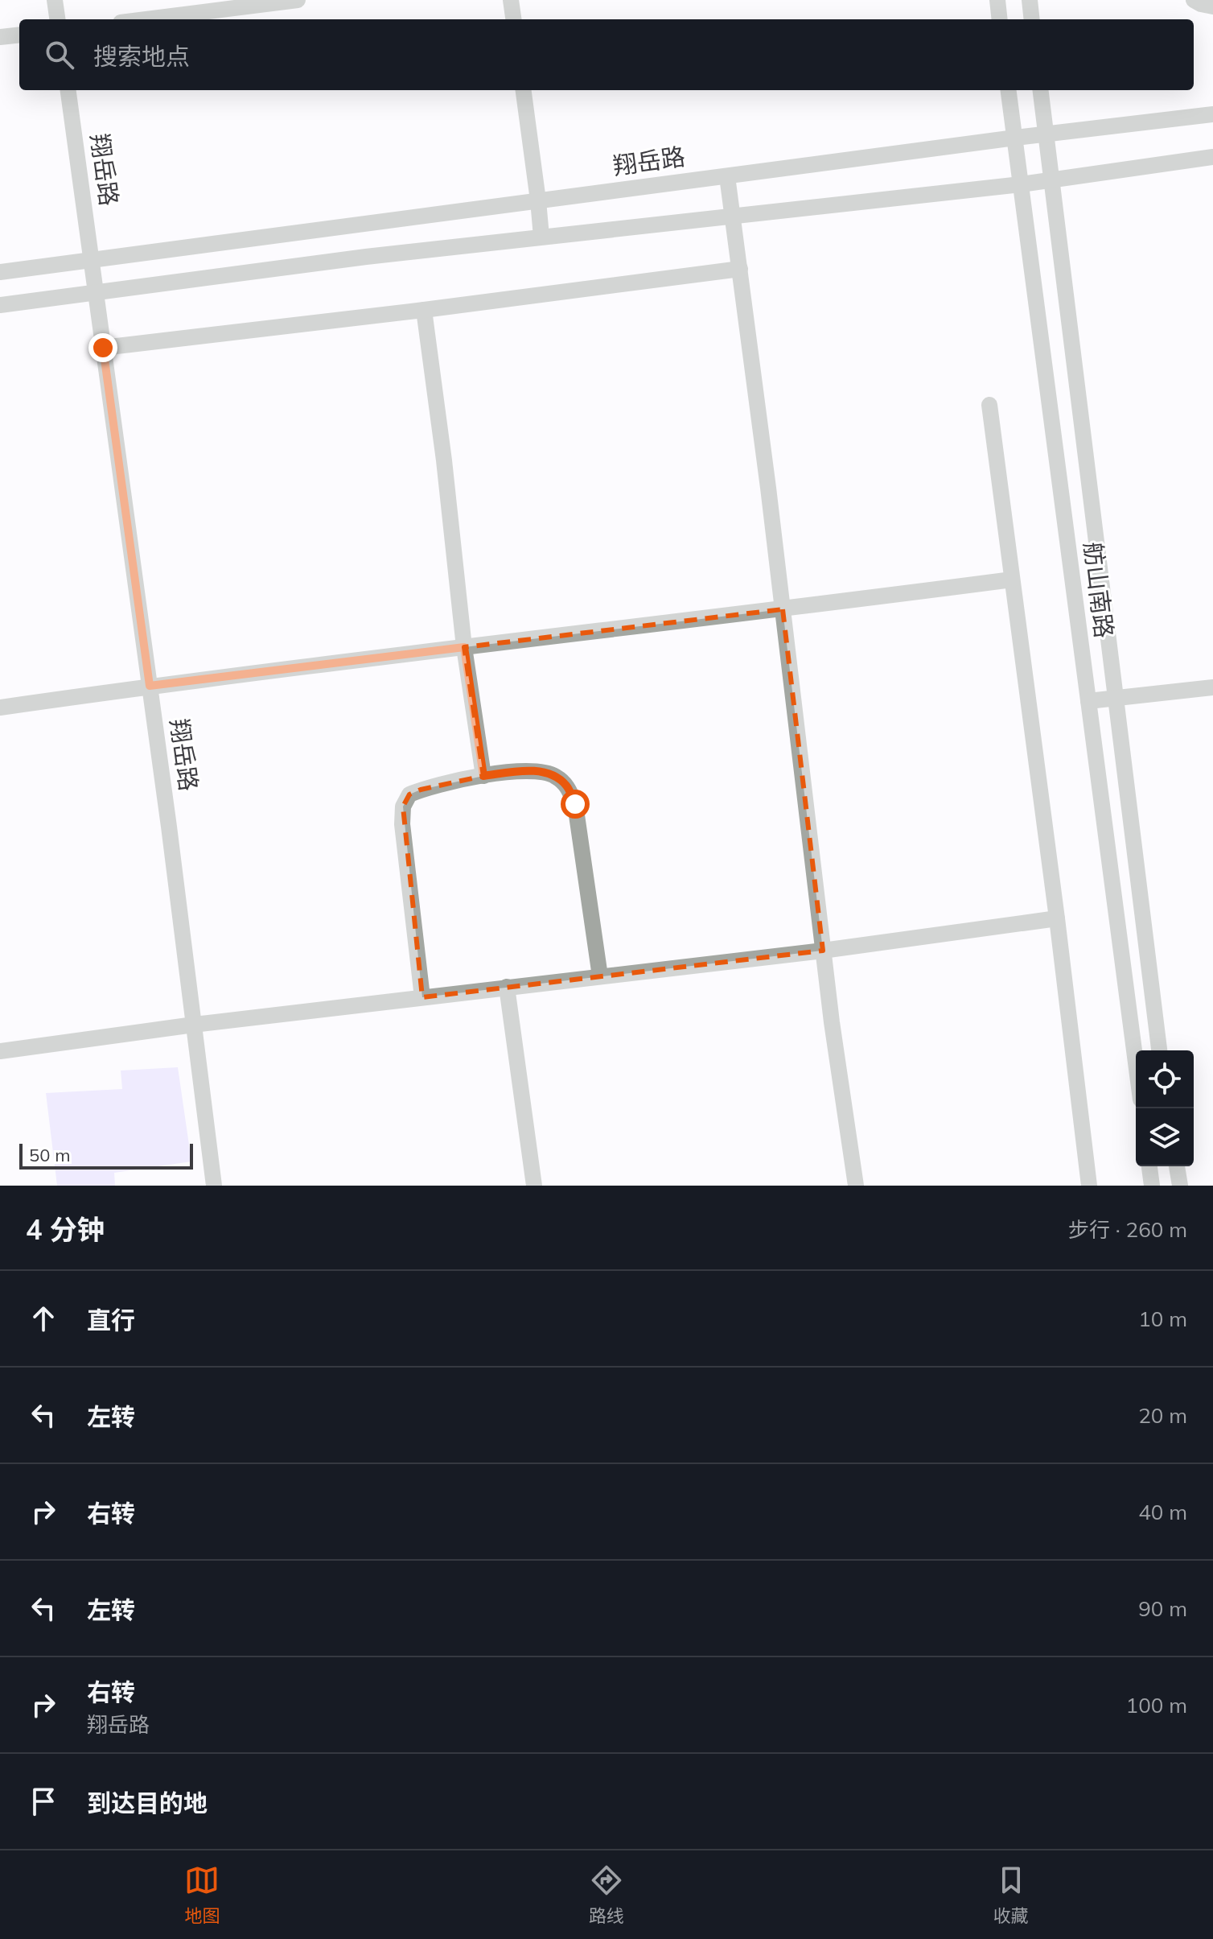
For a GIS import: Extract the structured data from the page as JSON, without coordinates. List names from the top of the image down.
{
  "streets": {
    "street": ["翔岳路", "舫山南路"]
  },
  "crossings": [
    ["翔岳路", "舫山南路"]
  ],
  "scale_bar": "50 m",
  "page": {
    "search": "搜索地点",
    "scale": "50 m",
    "heading": ["4 分钟", "步行 · 260 m"],
    "list": [
      ["直行", "10 m"],
      ["左转", "20 m"],
      ["右转", "40 m"],
      ["左转", "90 m"],
      ["右转", "翔岳路", "100 m"],
      "到达目的地"
    ],
    "nav": ["地图", "路线", "收藏"]
  }
}
